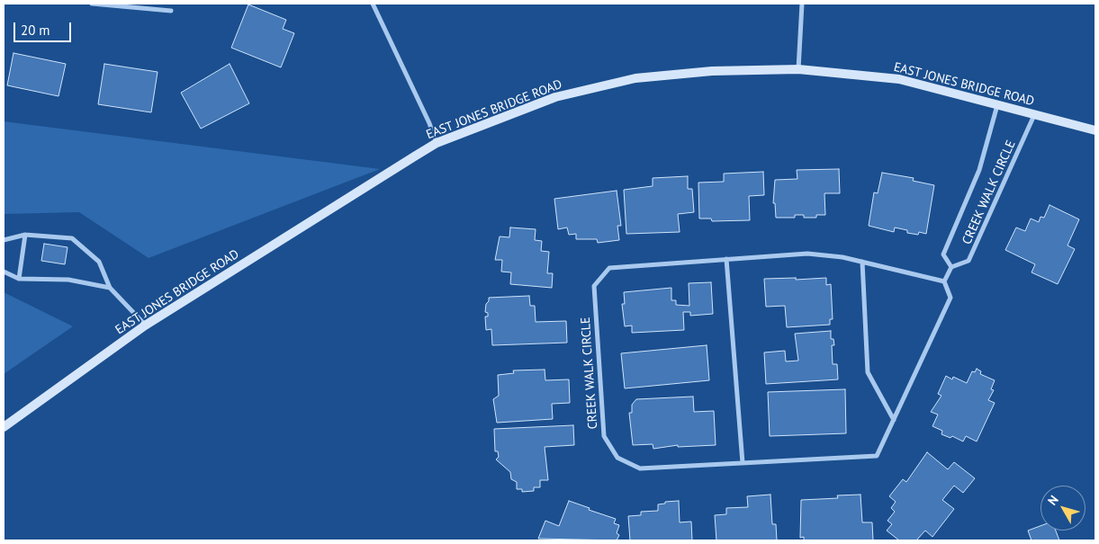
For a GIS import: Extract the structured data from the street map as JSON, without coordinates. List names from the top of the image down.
{
  "streets": {
    "street": ["EAST JONES BRIDGE ROAD", "CREEK WALK CIRCLE"]
  },
  "crossings": [
    ["EAST JONES BRIDGE ROAD", "CREEK WALK CIRCLE"]
  ],
  "scale_bar": "20 m",
  "north": "top left"
}
